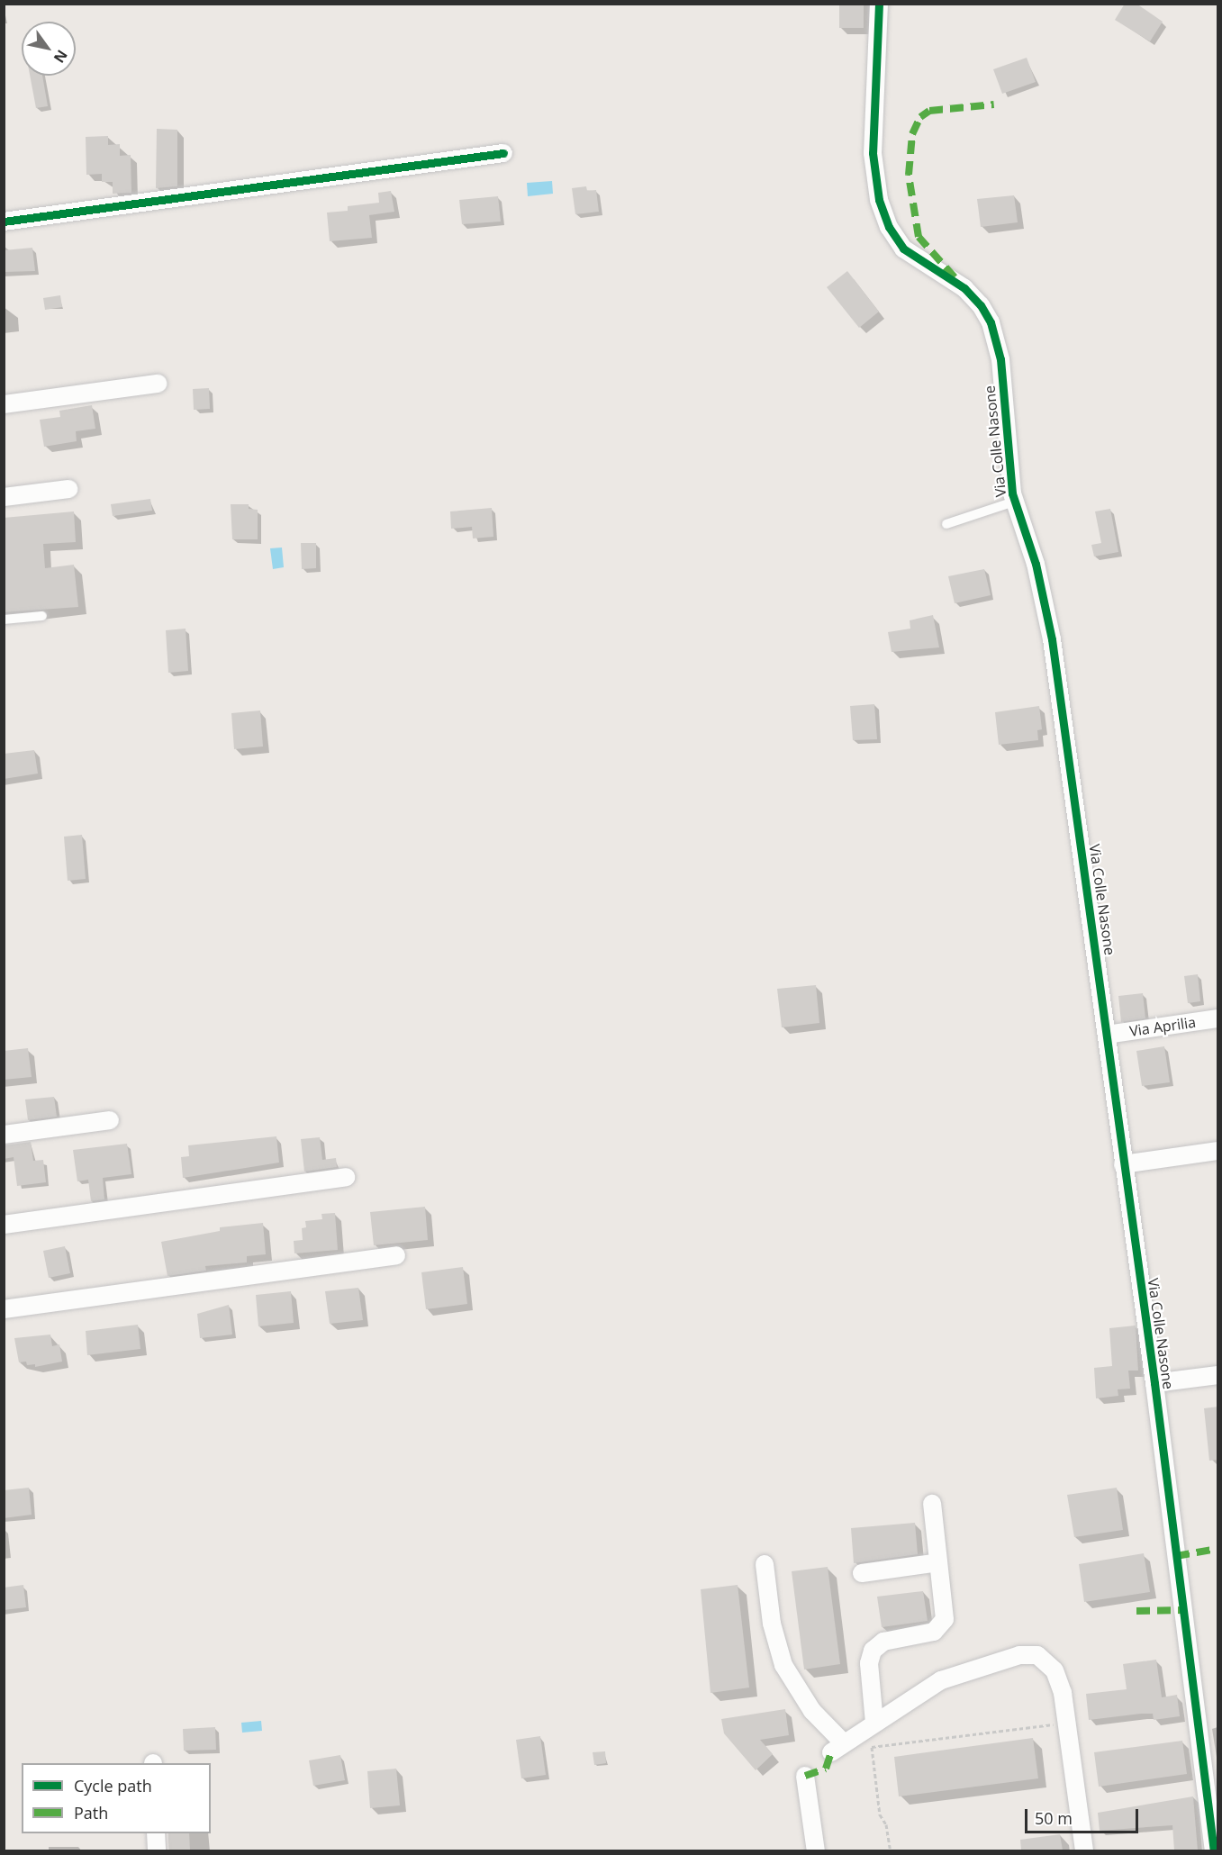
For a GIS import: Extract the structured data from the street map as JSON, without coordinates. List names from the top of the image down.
{
  "streets": {
    "street": ["Via Colle Nasone", "Via Aprilia"]
  },
  "crossings": [
    ["Via Colle Nasone", "Via Aprilia"]
  ],
  "legend": ["Cycle path", "Path"],
  "scale_bar": "50 m",
  "north": "bottom right"
}
